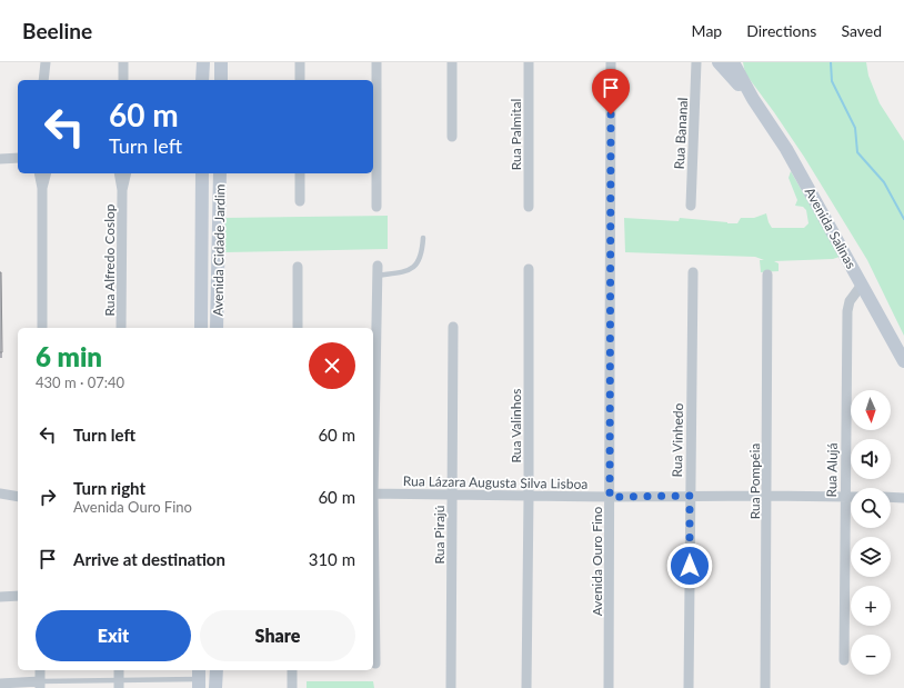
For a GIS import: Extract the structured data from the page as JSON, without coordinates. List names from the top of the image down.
{
  "streets": {
    "main road": ["Avenida Salinas", "Avenida Cidade Jardim"],
    "street": [
      "Rua Bananal",
      "Rua Palmital",
      "Rua Alfredo Coslop",
      "Rua Valinhos",
      "Rua Vinhedo",
      "Rua Alujá",
      "Rua Pompéia",
      "Rua Lázara Augusta Silva Lisboa",
      "Rua Pirajú",
      "Avenida Ouro Fino"
    ]
  },
  "crossings": [
    ["Avenida Salinas", "Rua Alujá"],
    ["Rua Valinhos", "Rua Lázara Augusta Silva Lisboa"],
    ["Rua Vinhedo", "Rua Lázara Augusta Silva Lisboa"],
    ["Rua Alujá", "Rua Lázara Augusta Silva Lisboa"],
    ["Rua Pompéia", "Rua Lázara Augusta Silva Lisboa"],
    ["Rua Lázara Augusta Silva Lisboa", "Rua Pirajú"],
    ["Rua Lázara Augusta Silva Lisboa", "Avenida Ouro Fino"]
  ],
  "north": "bottom",
  "page": {
    "header": "Beeline",
    "nav": ["Map", "Directions", "Saved"],
    "turn": ["60 m", "Turn left"],
    "heading": ["6 min", "430 m · 07:40"],
    "map_buttons": ["+", "−"],
    "list": [
      {
        "name": "Turn left",
        "value": "60 m"
      },
      {
        "name": "Turn right",
        "note": "Avenida Ouro Fino",
        "value": "60 m"
      },
      {
        "name": "Arrive at destination",
        "value": "310 m"
      }
    ],
    "buttons": ["Exit", "Share"]
  }
}
